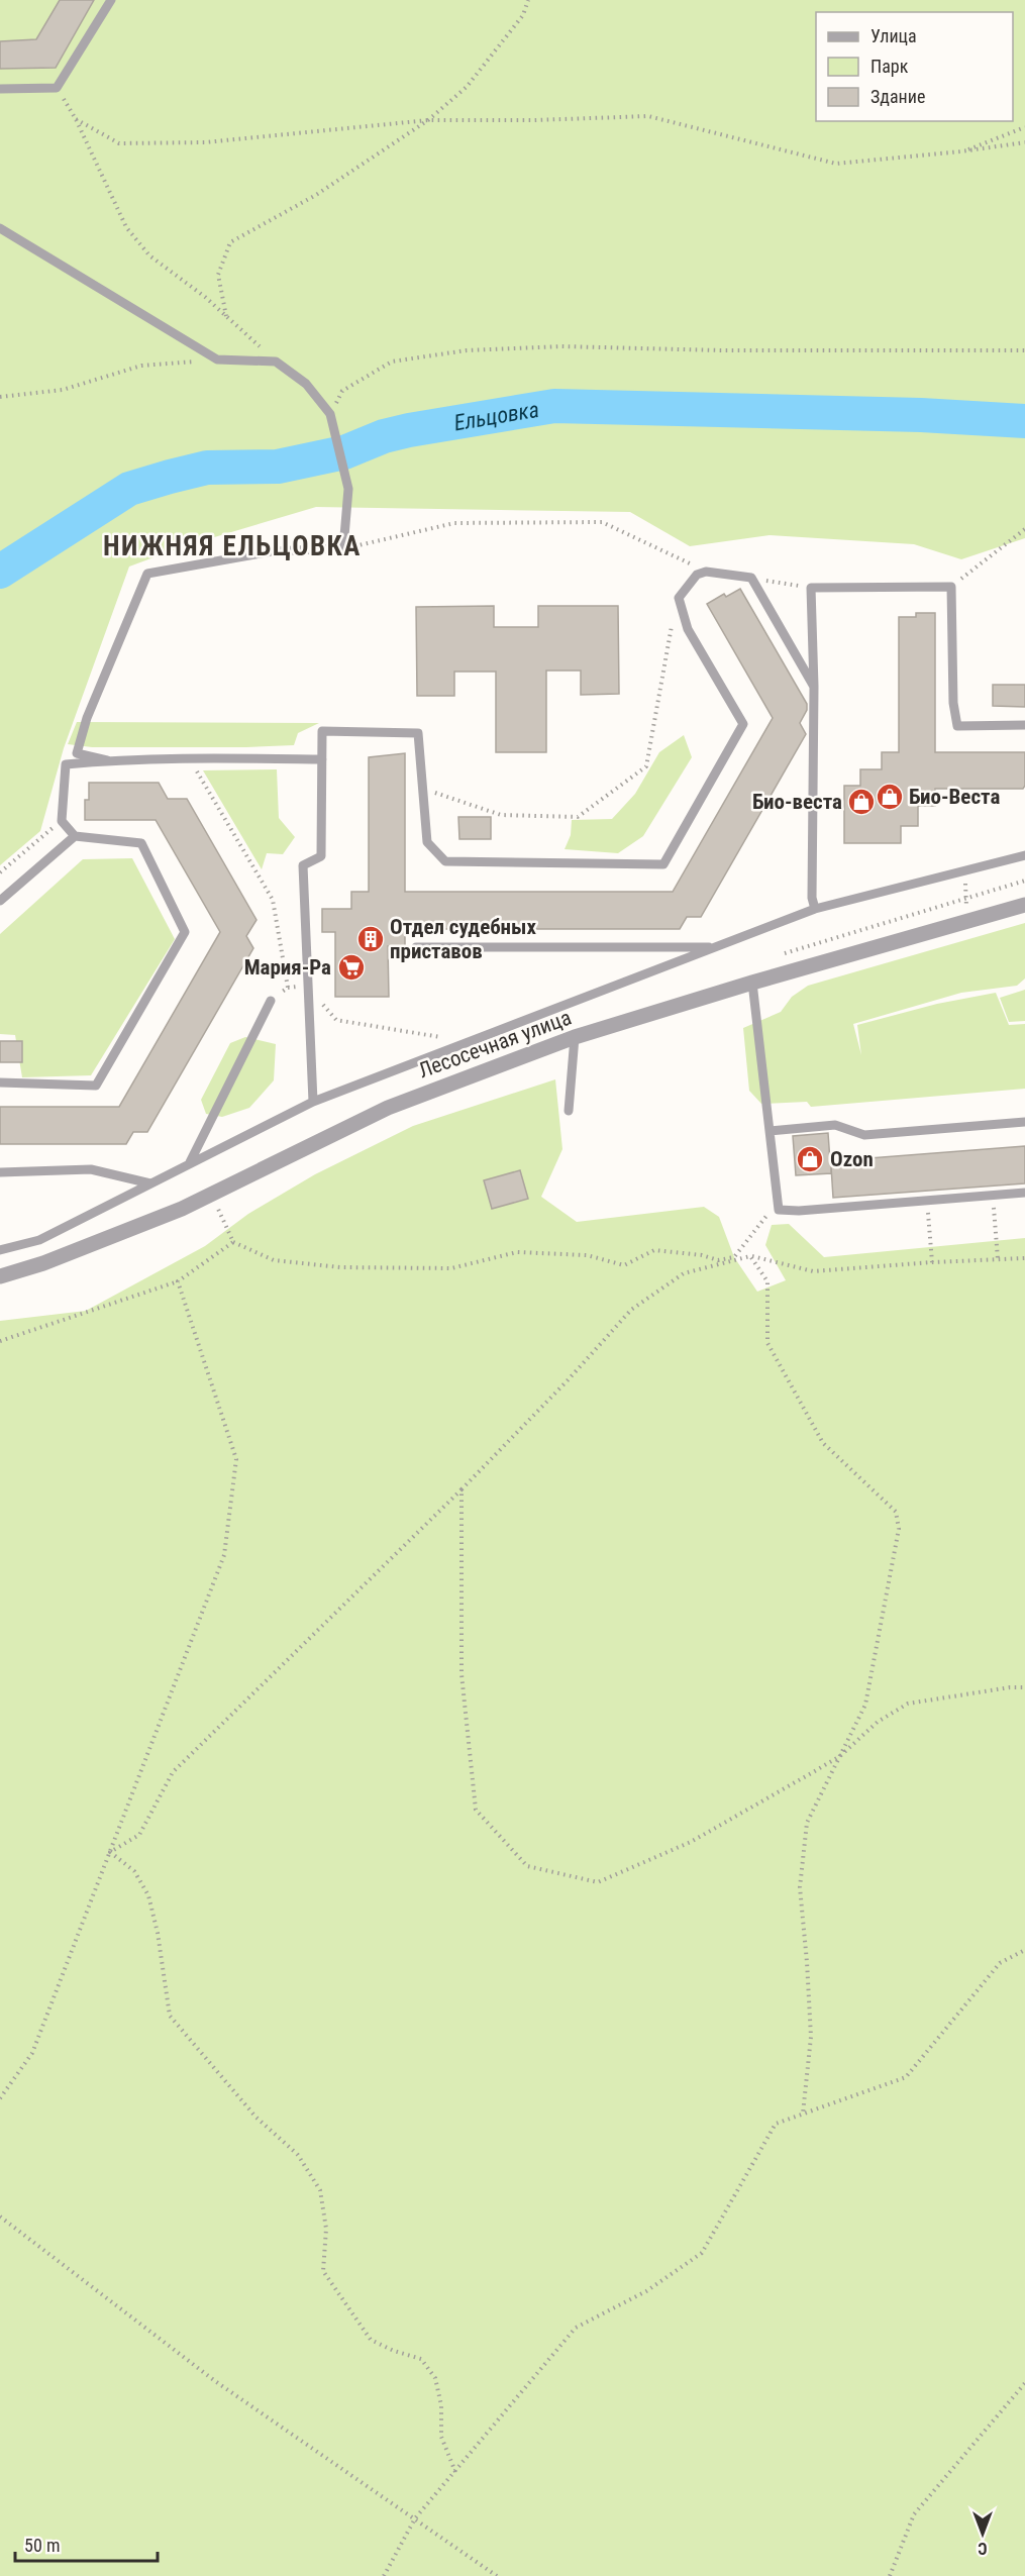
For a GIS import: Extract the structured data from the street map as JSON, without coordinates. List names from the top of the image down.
{
  "streets": {
    "street": ["Лесосечная улица"]
  },
  "districts": ["НИЖНЯЯ ЕЛЬЦОВКА"],
  "water": ["Ельцовка"],
  "places": {
    "shop": ["Био-Веста", "Био-веста", "Ozon"],
    "building": ["Отдел судебных приставов"],
    "supermarket": ["Мария-Ра"]
  },
  "legend": ["Улица", "Парк", "Здание"],
  "scale_bar": "50 m",
  "north": "bottom"
}
